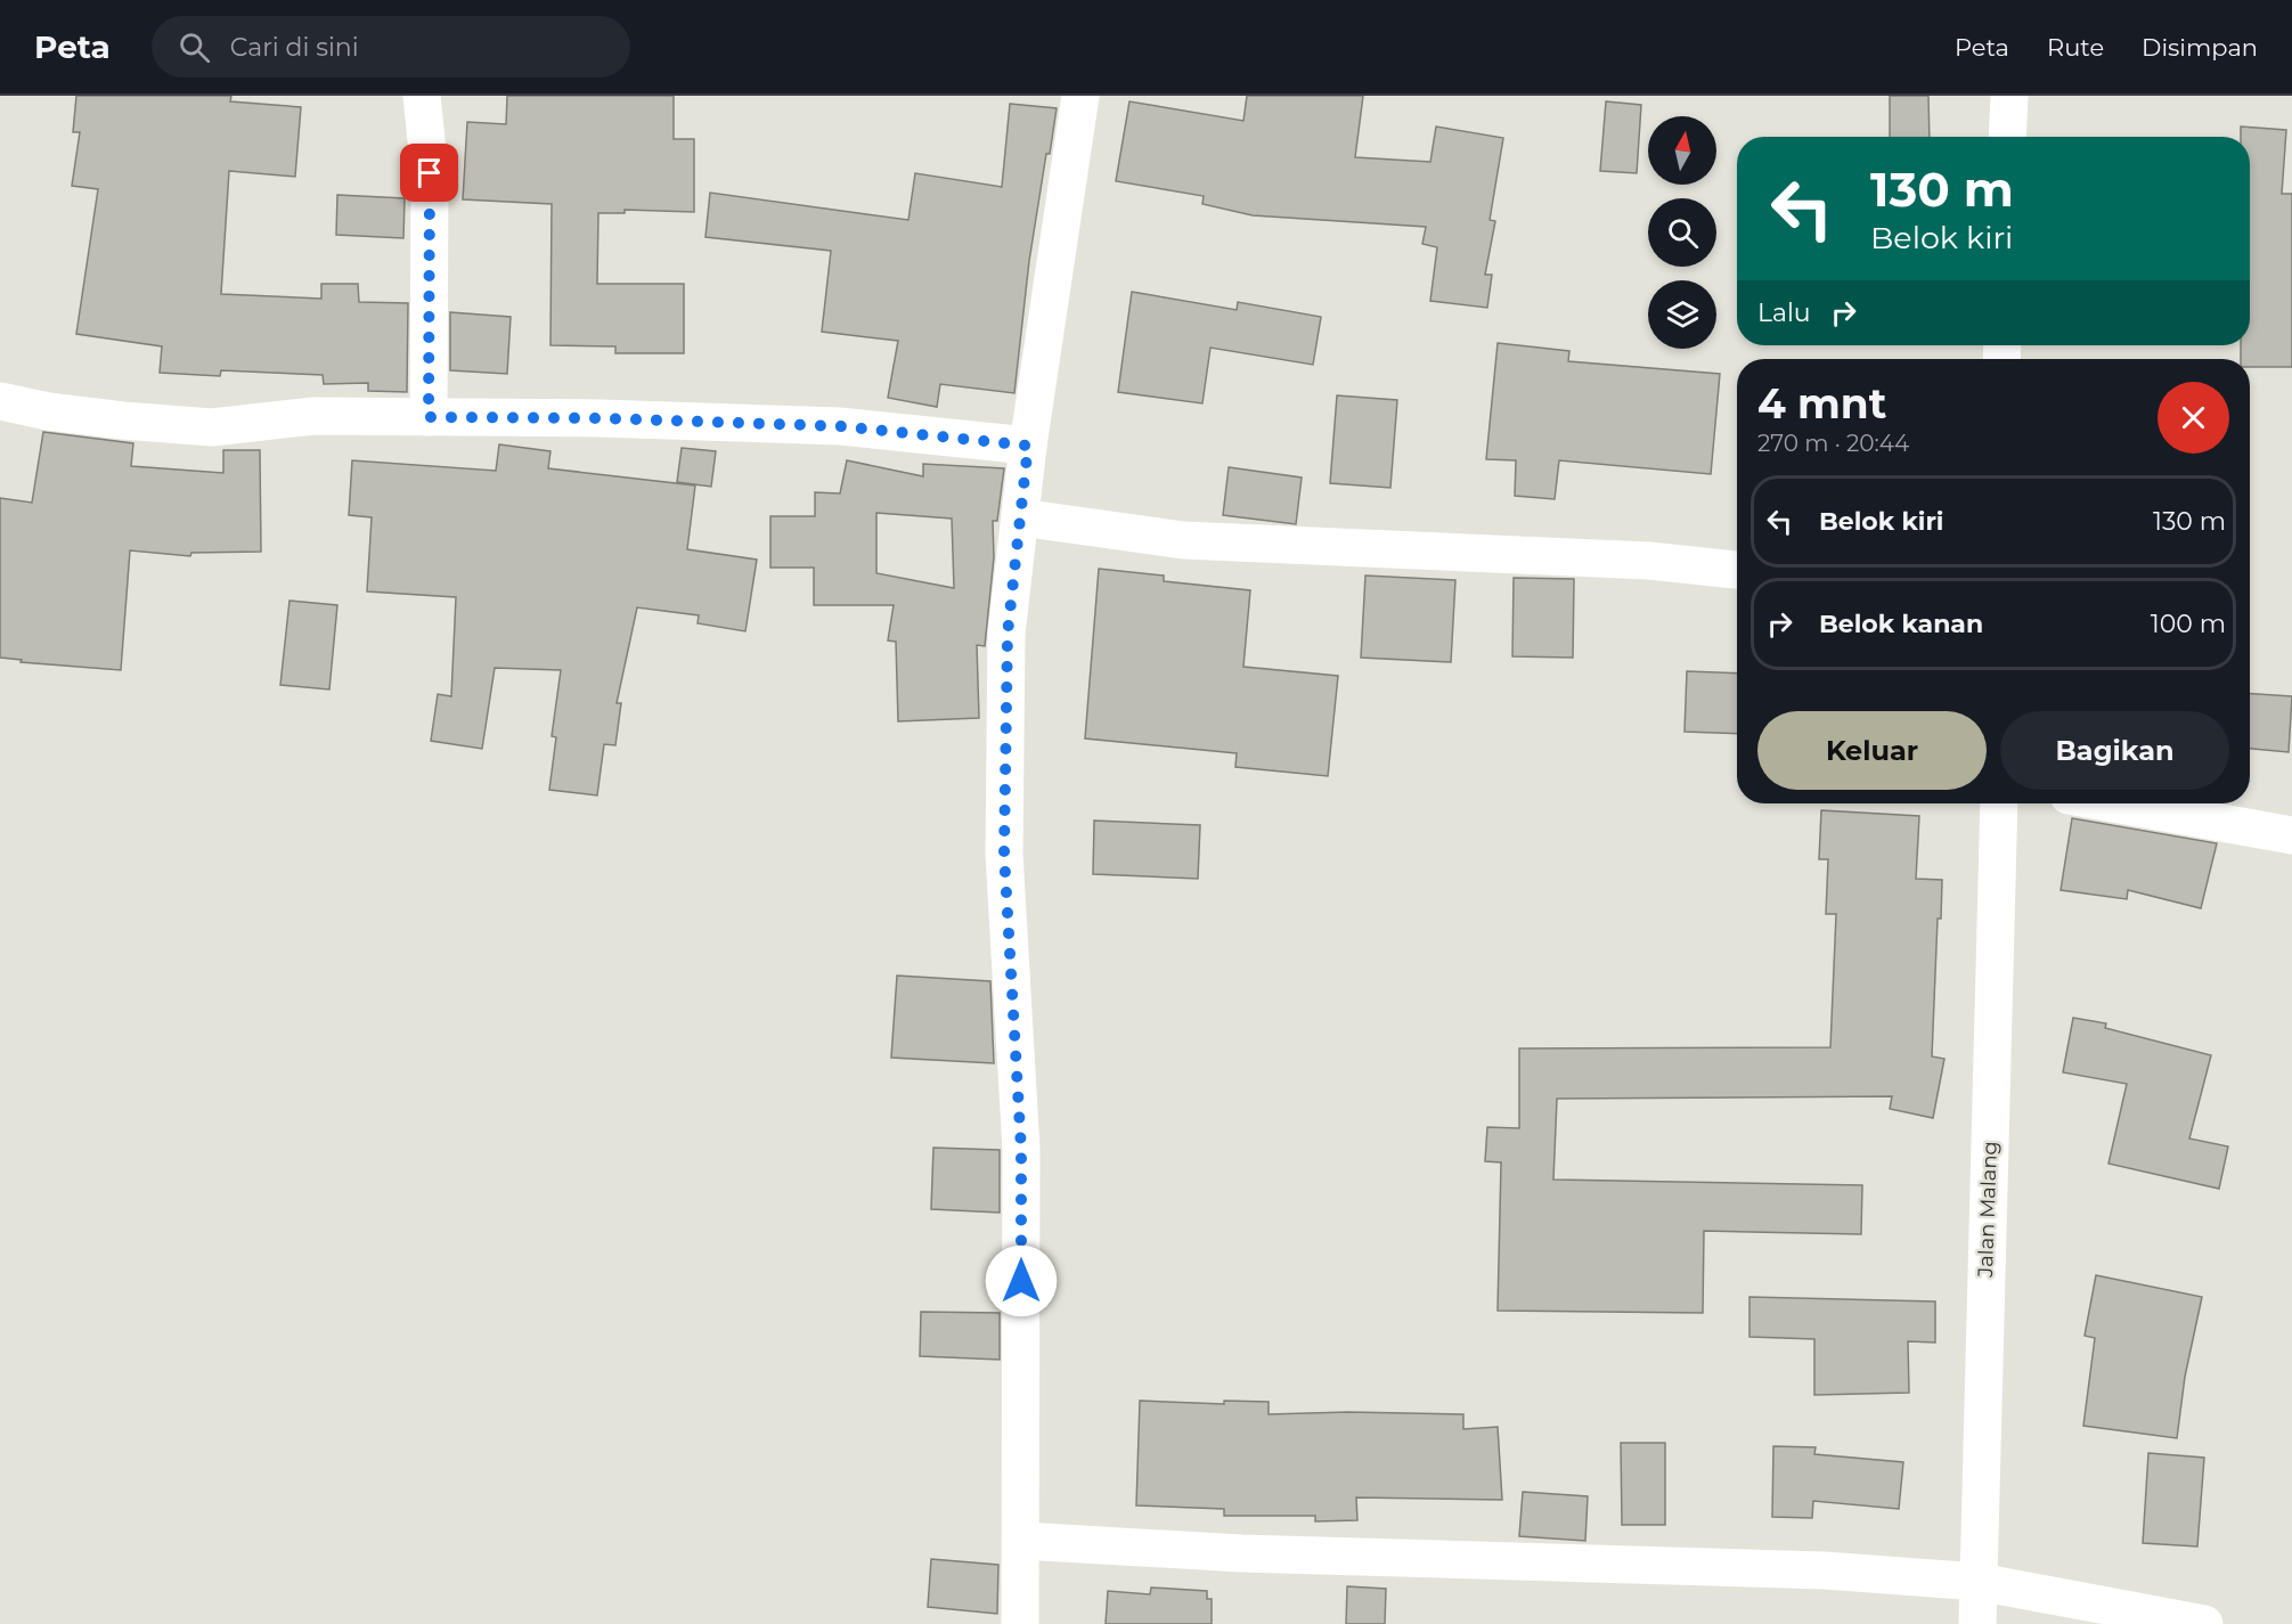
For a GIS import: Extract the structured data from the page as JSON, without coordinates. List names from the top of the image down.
{
  "streets": {
    "street": ["Jalan Malang"]
  },
  "north": "top",
  "page": {
    "header": "Peta",
    "search": "Cari di sini",
    "nav": ["Peta", "Rute", "Disimpan"],
    "turn": ["130 m", "Belok kiri"],
    "then": "Lalu",
    "heading": ["4 mnt", "270 m · 20:44"],
    "list": [
      {
        "name": "Belok kiri",
        "value": "130 m"
      },
      {
        "name": "Belok kanan",
        "value": "100 m"
      }
    ],
    "buttons": ["Keluar", "Bagikan"]
  }
}
